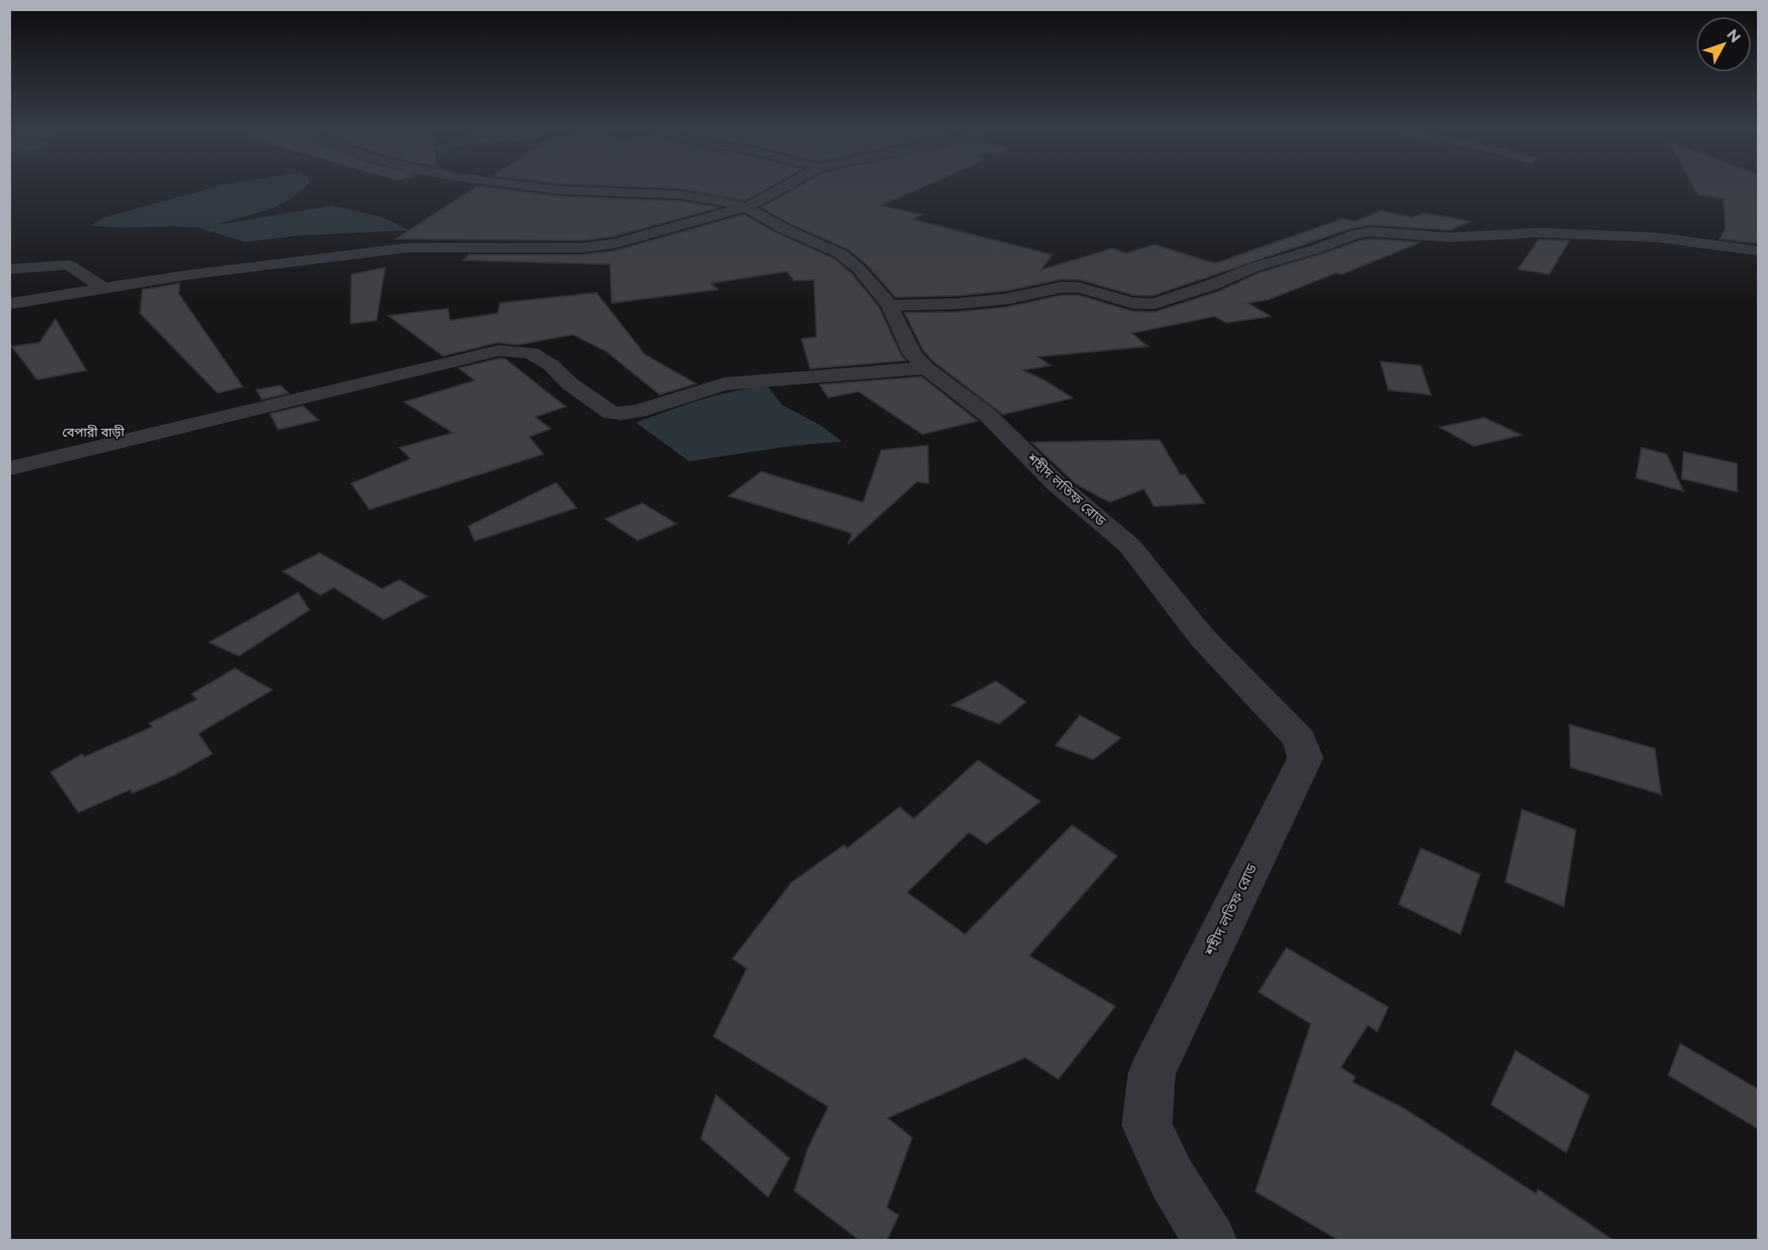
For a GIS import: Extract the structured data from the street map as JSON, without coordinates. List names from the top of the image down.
{
  "streets": {
    "street": ["শহীদ লতিফ রোড"]
  },
  "districts": ["বেপারী বাড়ী"],
  "north": "top right"
}
